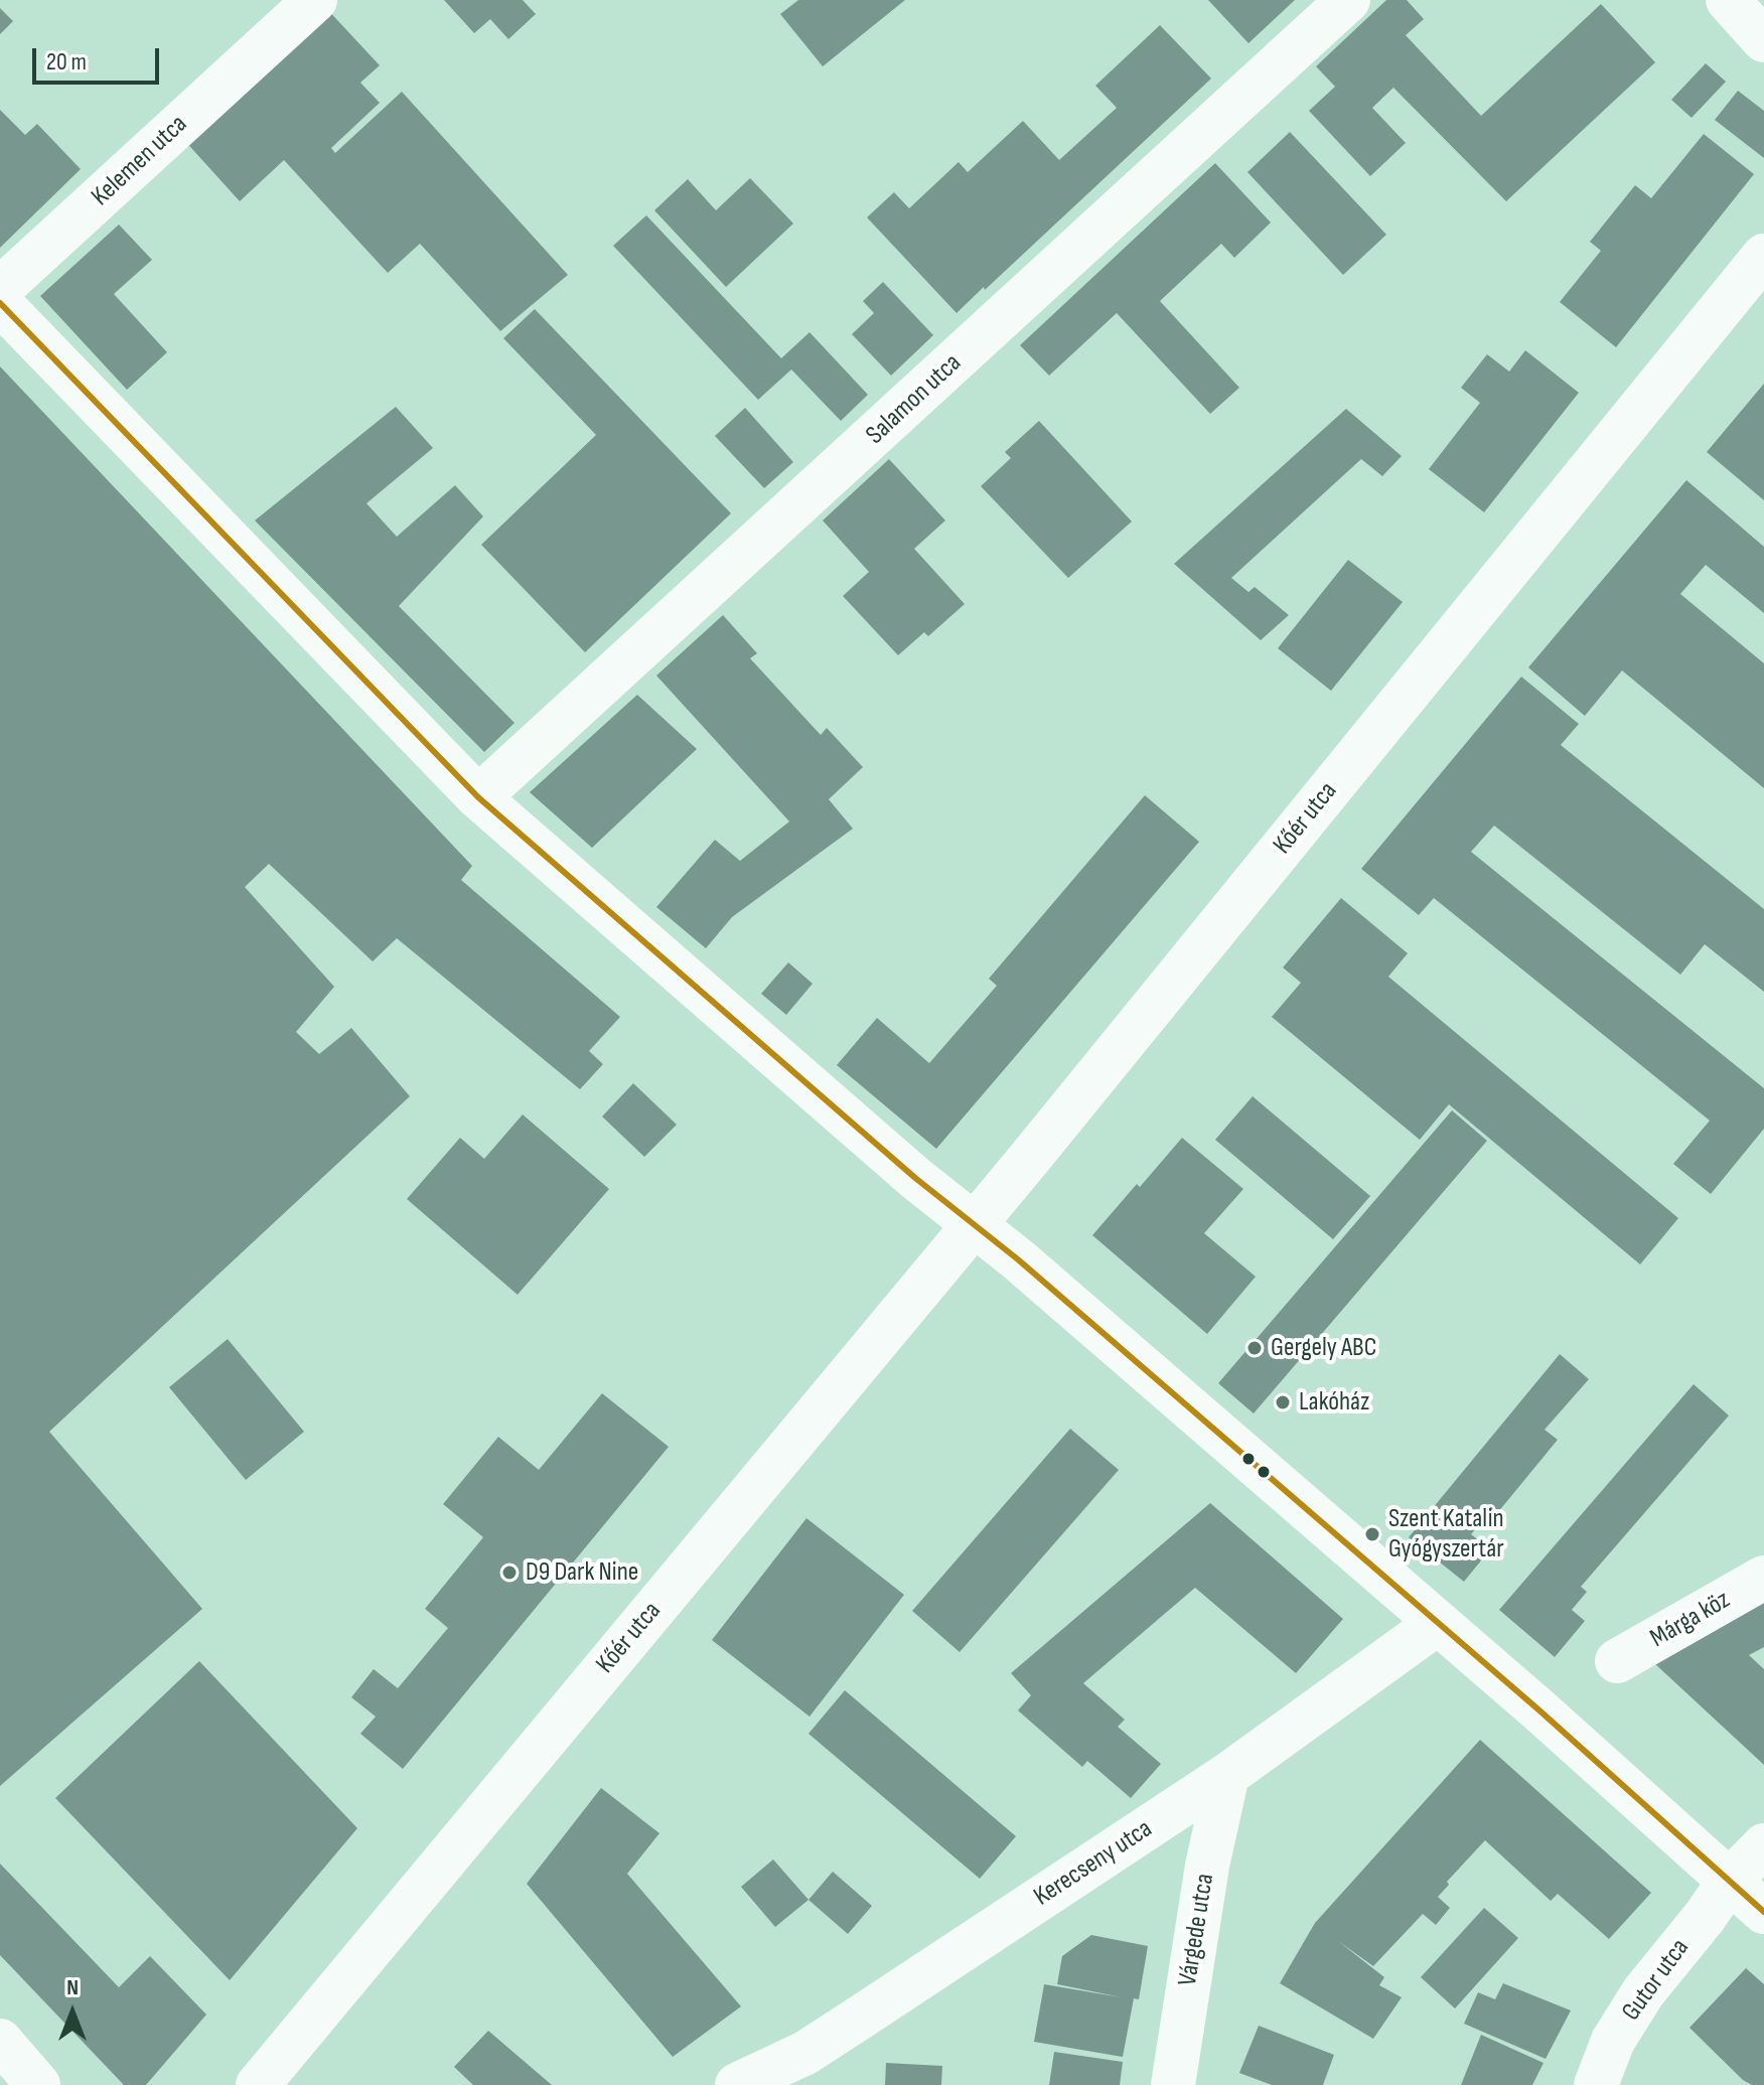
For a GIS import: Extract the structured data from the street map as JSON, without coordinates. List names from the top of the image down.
{
  "streets": {
    "street": [
      "Kelemen utca",
      "Salamon utca",
      "Kőér utca",
      "Márga köz",
      "Kerecseny utca",
      "Várgede utca",
      "Gutor utca"
    ]
  },
  "crossings": [
    ["Kerecseny utca", "Várgede utca"]
  ],
  "places": [
    "Gergely ABC",
    "Lakóház",
    "Szent Katalin Gyógyszertár",
    "D9 Dark Nine"
  ],
  "scale_bar": "20 m",
  "north": "top"
}
